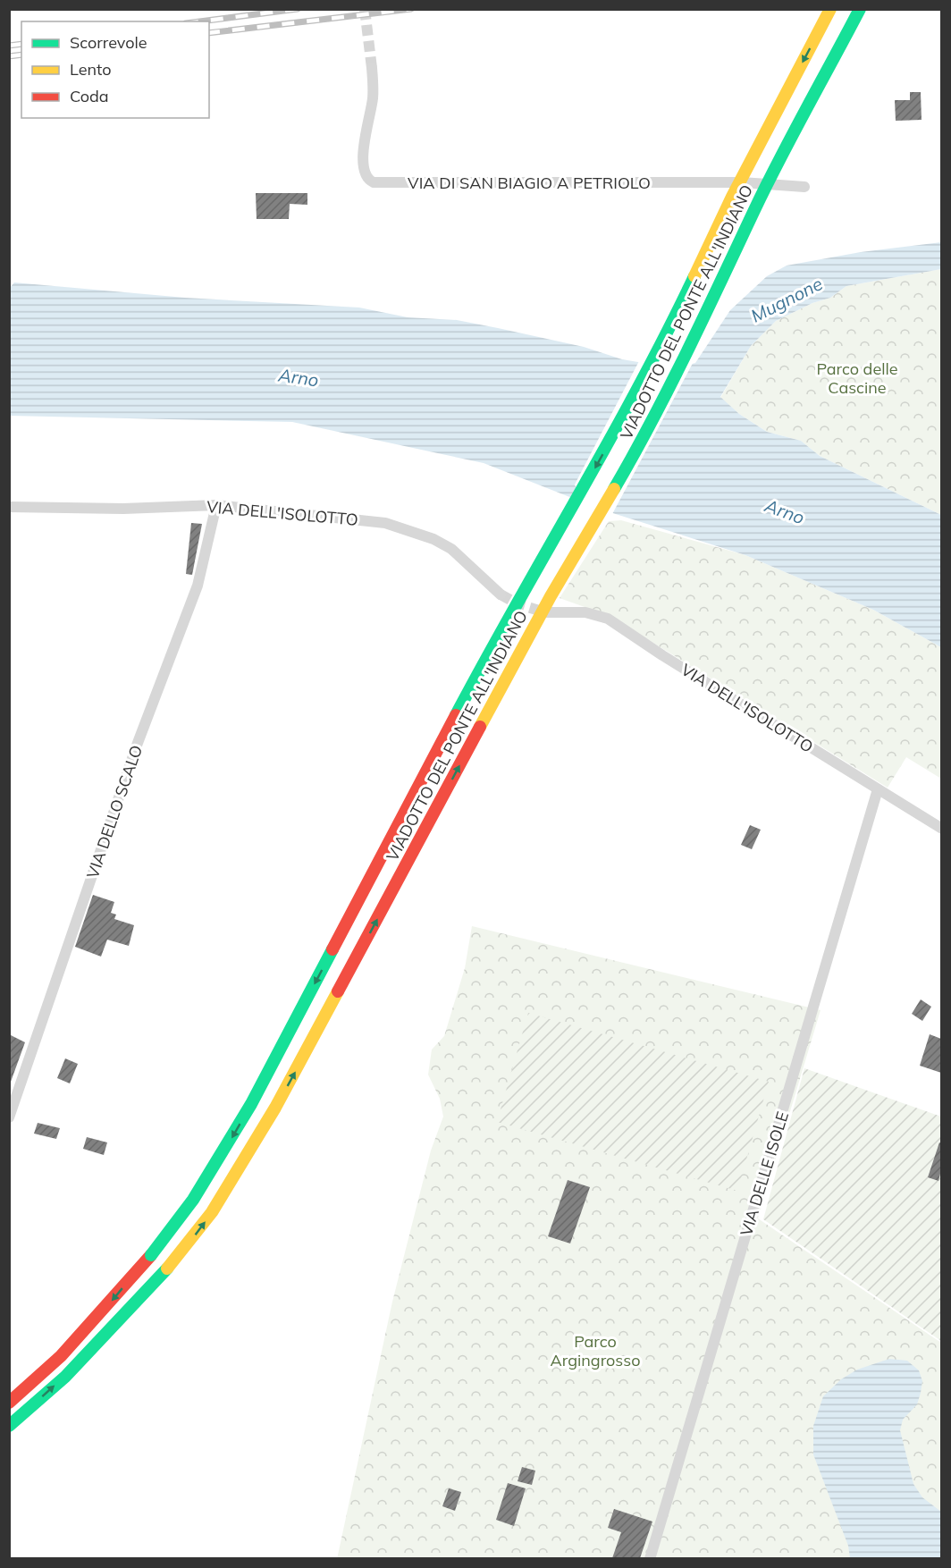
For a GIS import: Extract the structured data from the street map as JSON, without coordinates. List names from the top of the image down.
{
  "streets": {
    "highway": ["VIADOTTO DEL PONTE ALL'INDIANO"],
    "street": [
      "VIA DI SAN BIAGIO A PETRIOLO",
      "VIA DELL'ISOLOTTO",
      "VIA DELLO SCALO",
      "VIA DELLE ISOLE"
    ]
  },
  "crossings": [
    ["VIA DELL'ISOLOTTO", "VIA DELLO SCALO"],
    ["VIA DELL'ISOLOTTO", "VIA DELLE ISOLE"]
  ],
  "water": ["Mugnone", "Arno"],
  "parks": ["Parco delle Cascine", "Parco Argingrosso"],
  "legend": ["Scorrevole", "Lento", "Coda"]
}
